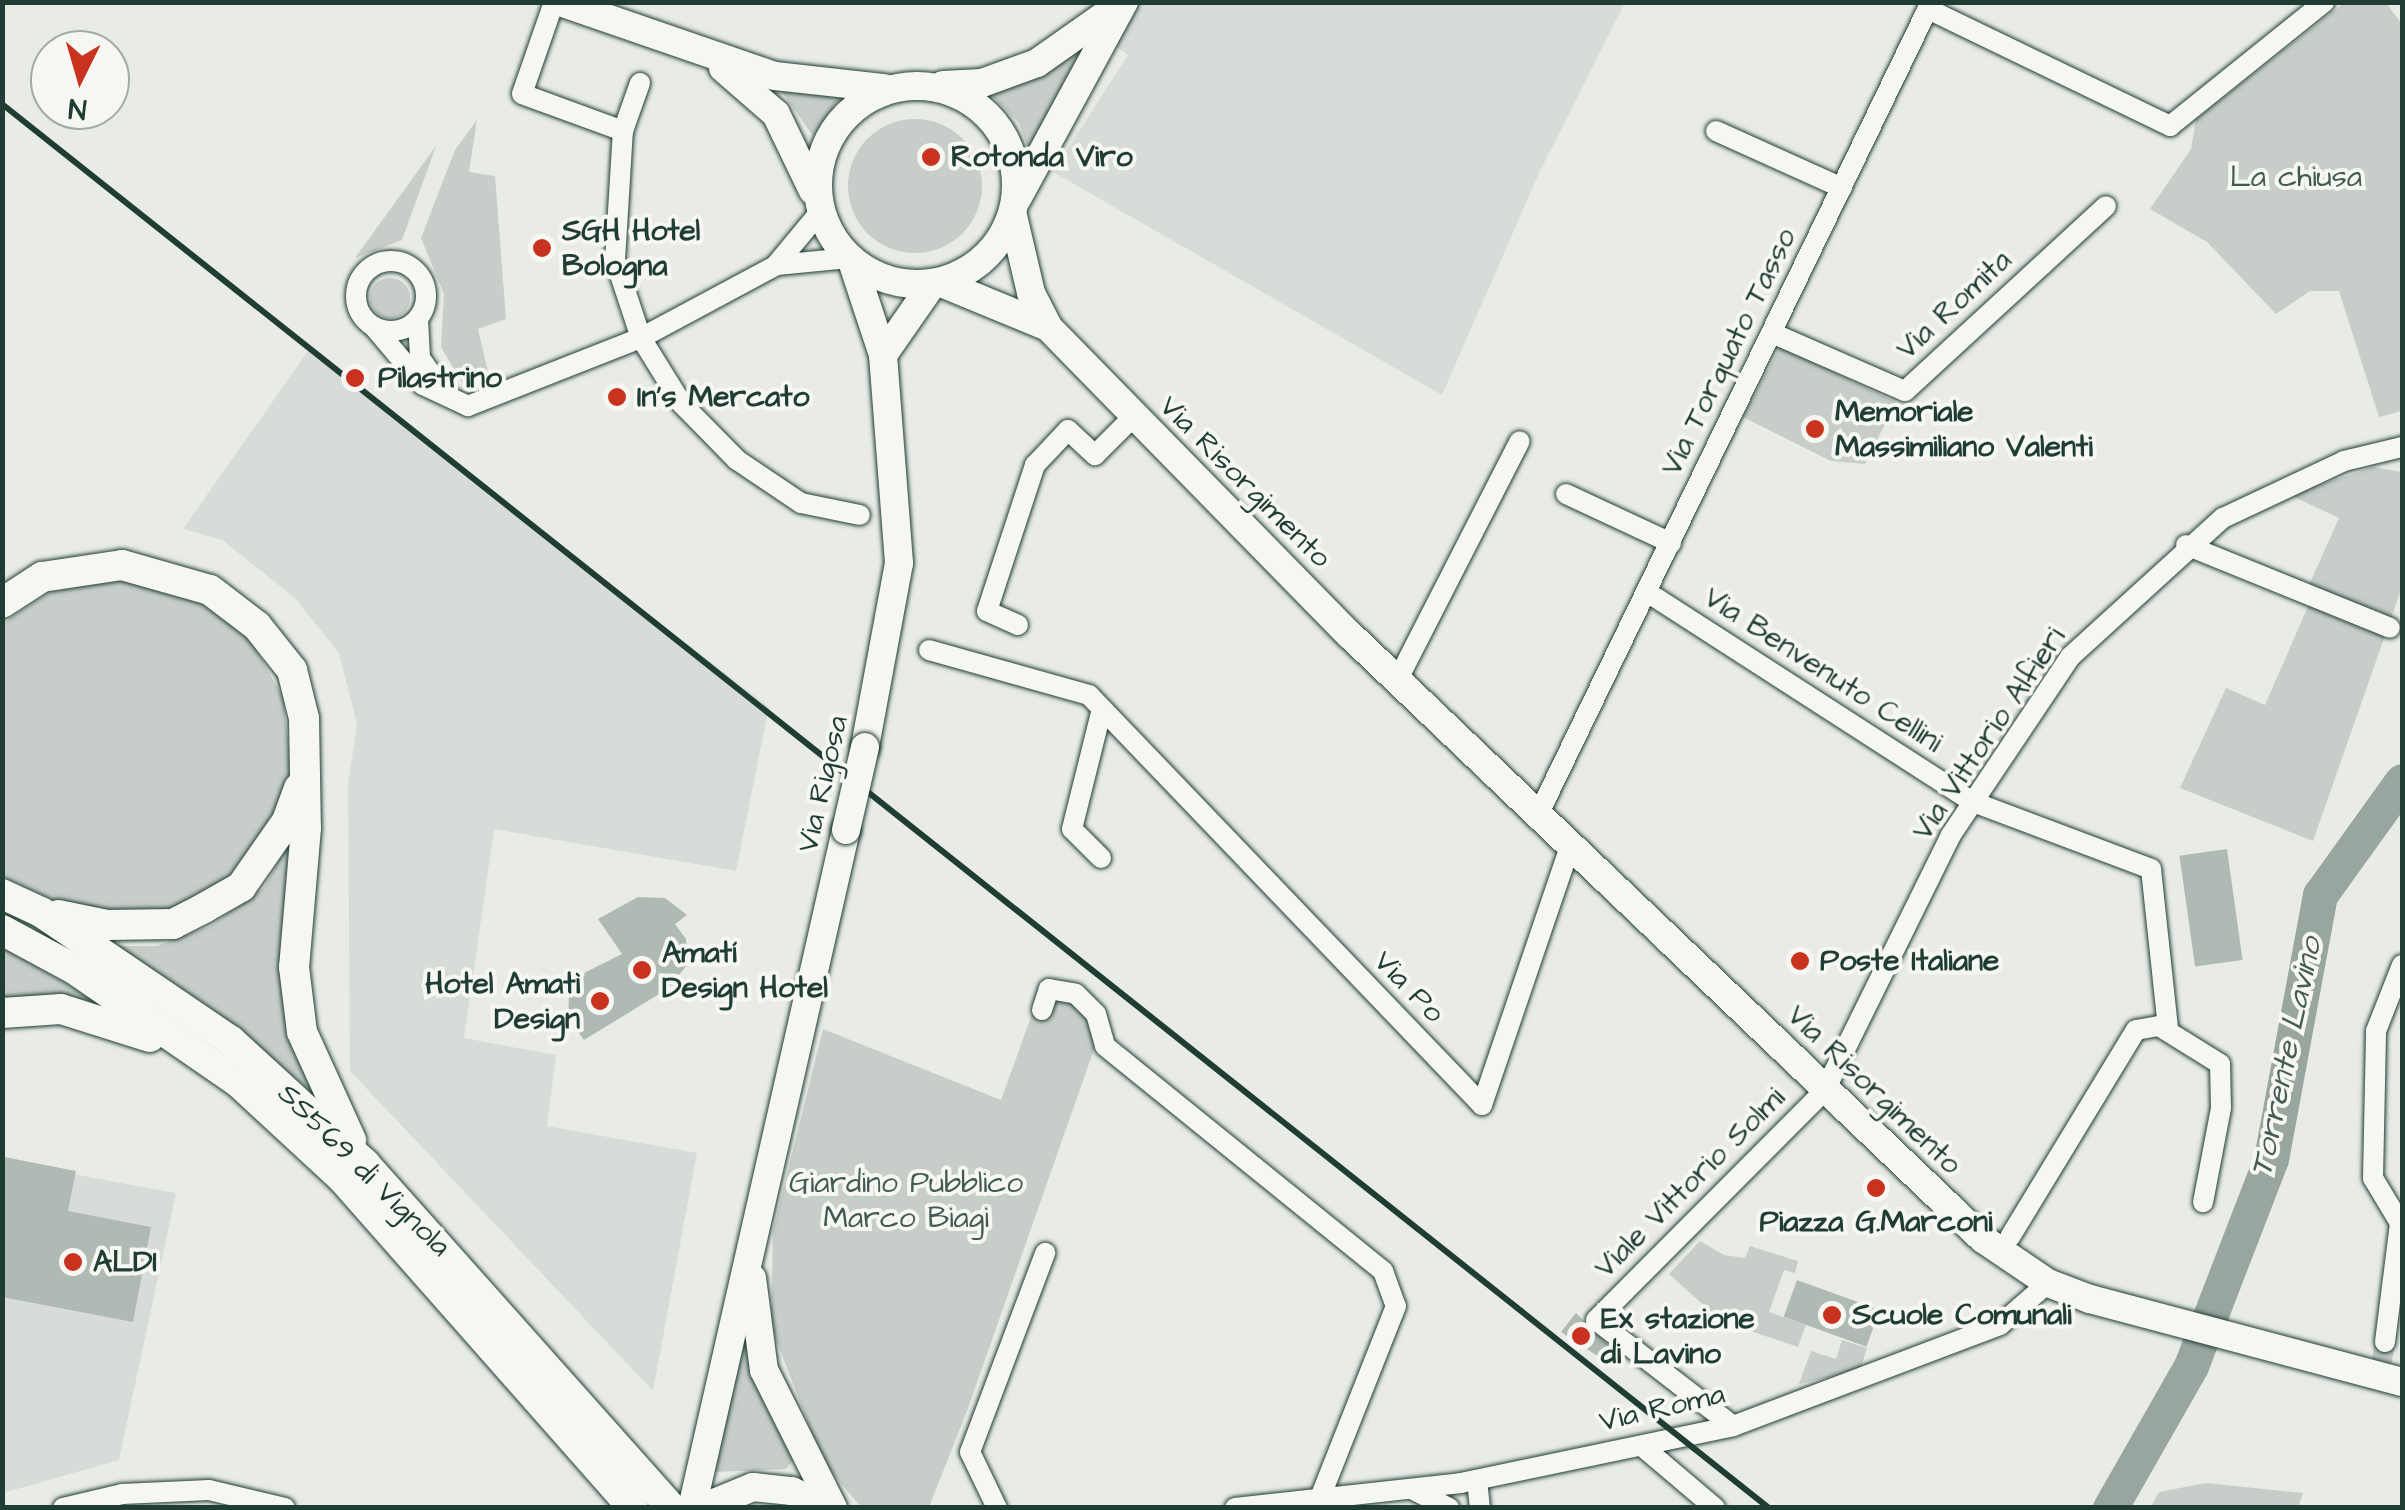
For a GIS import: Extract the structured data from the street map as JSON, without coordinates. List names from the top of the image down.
{
  "streets": {
    "highway": ["SS569 di Vignola"],
    "main road": ["Via Risorgimento", "Via Rigosa"],
    "street": [
      "Via Romita",
      "Via Torquato Tasso",
      "Via Benvenuto Cellini",
      "Via Vittorio Alfieri",
      "Via Po",
      "Viale Vittorio Solmi",
      "Via Roma"
    ]
  },
  "crossings": [
    ["Via Romita", "Via Torquato Tasso"],
    ["Via Torquato Tasso", "Via Risorgimento"],
    ["Via Torquato Tasso", "Via Benvenuto Cellini"],
    ["Via Risorgimento", "Via Vittorio Alfieri"],
    ["Via Risorgimento", "Via Rigosa"],
    ["Via Risorgimento", "Via Po"],
    ["Via Risorgimento", "Viale Vittorio Solmi"],
    ["Via Risorgimento", "Via Roma"],
    ["Via Benvenuto Cellini", "Via Vittorio Alfieri"],
    ["Via Vittorio Alfieri", "Viale Vittorio Solmi"],
    ["Viale Vittorio Solmi", "Via Roma"]
  ],
  "water": ["Torrente Lavino"],
  "parks": ["La chiusa", "Giardino Pubblico Marco Biagi"],
  "places": [
    "Rotonda Viro",
    "SGH Hotel Bologna",
    "Pilastrino",
    "In's Mercato",
    "Memoriale Massimiliano Valenti",
    "Poste Italiane",
    "Amatí Design Hotel",
    "Hotel Amatì Design",
    "Piazza G.Marconi",
    "ALDI",
    "Scuole Comunali",
    "Ex stazione di Lavino"
  ],
  "north": "bottom"
}
